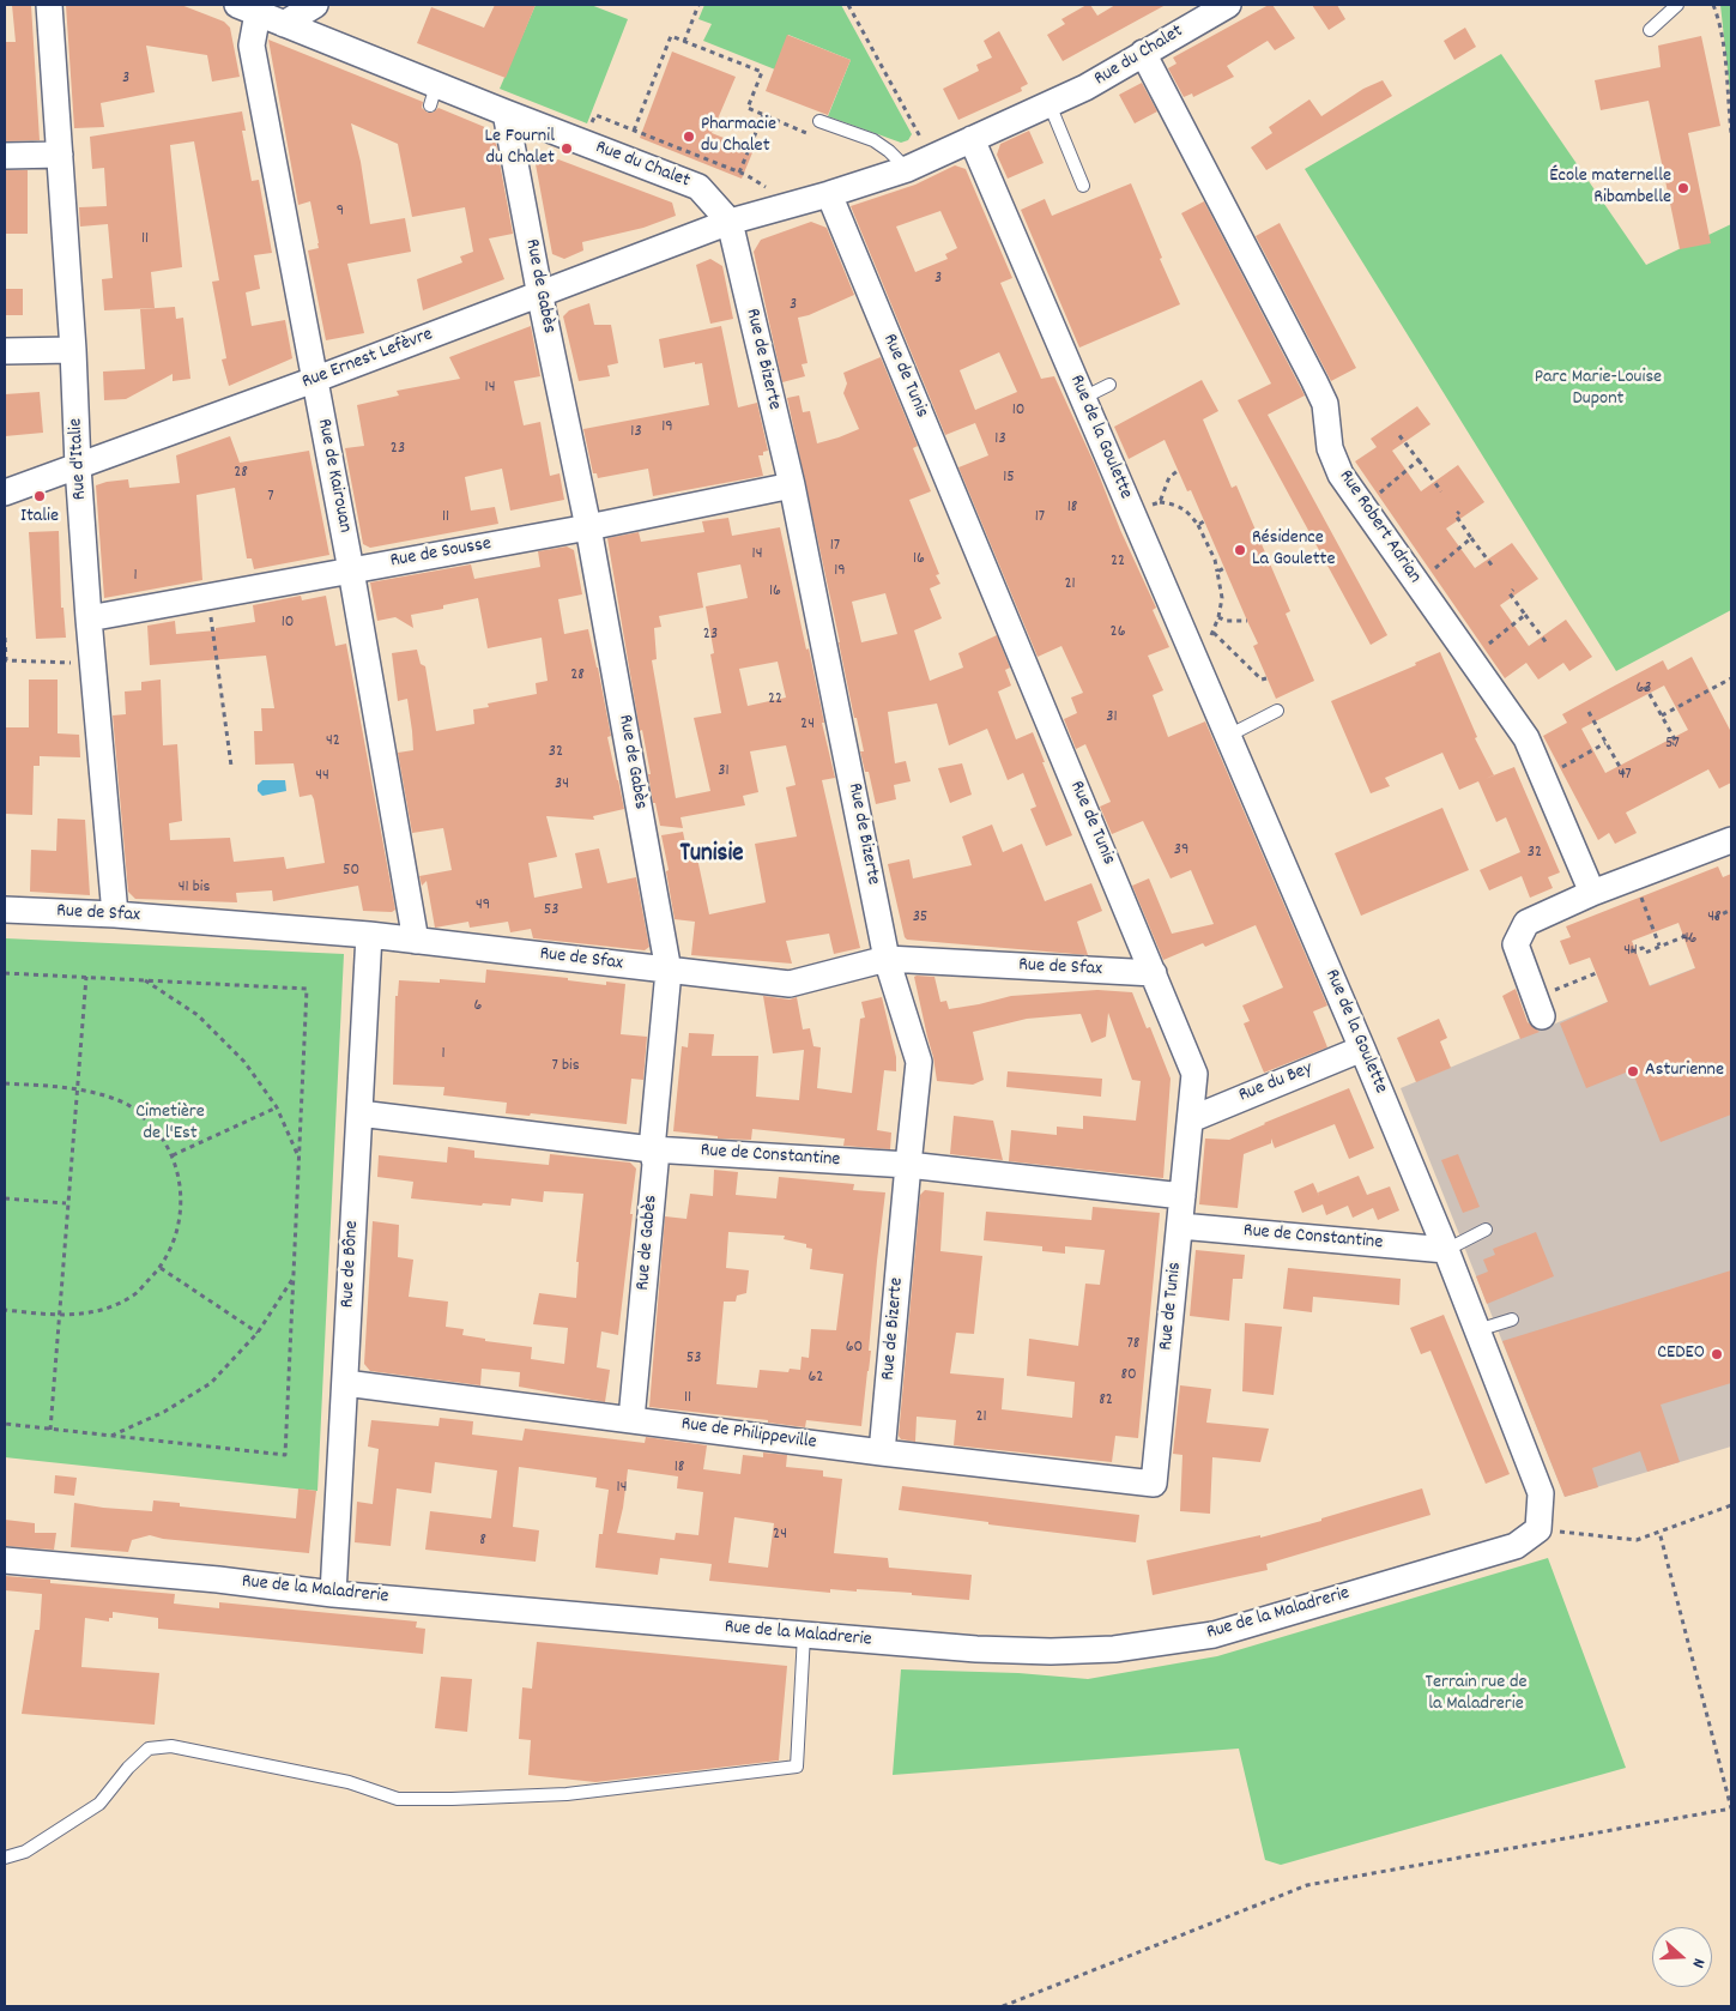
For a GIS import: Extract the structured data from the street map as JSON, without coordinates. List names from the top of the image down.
{
  "streets": {
    "street": [
      "Rue du Chalet",
      "Rue de Gabès",
      "Rue Ernest Lefèvre",
      "Rue de Bizerte",
      "Rue de Tunis",
      "Rue de la Goulette",
      "Rue d'Italie",
      "Rue de Kairouan",
      "Rue Robert Adrian",
      "Rue de Sousse",
      "Rue de Sfax",
      "Rue du Bey",
      "Rue de Constantine",
      "Rue de Bône",
      "Rue de Philippeville",
      "Rue de la Maladrerie"
    ]
  },
  "crossings": [
    ["Rue du Chalet", "Rue de Gabès"],
    ["Rue du Chalet", "Rue Ernest Lefèvre"],
    ["Rue du Chalet", "Rue de Bizerte"],
    ["Rue du Chalet", "Rue de Tunis"],
    ["Rue du Chalet", "Rue de la Goulette"],
    ["Rue du Chalet", "Rue de Kairouan"],
    ["Rue du Chalet", "Rue Robert Adrian"],
    ["Rue de Gabès", "Rue Ernest Lefèvre"],
    ["Rue de Gabès", "Rue de Sousse"],
    ["Rue de Gabès", "Rue de Sfax"],
    ["Rue de Gabès", "Rue de Constantine"],
    ["Rue de Gabès", "Rue de Philippeville"],
    ["Rue Ernest Lefèvre", "Rue de Bizerte"],
    ["Rue Ernest Lefèvre", "Rue d'Italie"],
    ["Rue Ernest Lefèvre", "Rue de Kairouan"],
    ["Rue de Bizerte", "Rue de Sousse"],
    ["Rue de Bizerte", "Rue de Sfax"],
    ["Rue de Bizerte", "Rue de Constantine"],
    ["Rue de Bizerte", "Rue de Philippeville"],
    ["Rue de Tunis", "Rue de Sfax"],
    ["Rue de Tunis", "Rue du Bey"],
    ["Rue de Tunis", "Rue de Constantine"],
    ["Rue de Tunis", "Rue de Philippeville"],
    ["Rue de la Goulette", "Rue du Bey"],
    ["Rue de la Goulette", "Rue de Constantine"],
    ["Rue de la Goulette", "Rue de la Maladrerie"],
    ["Rue d'Italie", "Rue de Sousse"],
    ["Rue d'Italie", "Rue de Sfax"],
    ["Rue de Kairouan", "Rue de Sousse"],
    ["Rue de Kairouan", "Rue de Sfax"],
    ["Rue de Sfax", "Rue de Bône"],
    ["Rue de Constantine", "Rue de Bône"],
    ["Rue de Bône", "Rue de Philippeville"],
    ["Rue de Bône", "Rue de la Maladrerie"]
  ],
  "districts": ["Tunisie"],
  "parks": ["Parc Marie-Louise Dupont", "Cimetière de l'Est", "Terrain rue de la Maladrerie"],
  "places": [
    "Pharmacie du Chalet",
    "Le Fournil du Chalet",
    "École maternelle Ribambelle",
    "Italie",
    "Résidence La Goulette",
    "Asturienne",
    "CEDEO"
  ],
  "house_numbers": [
    "3",
    "9",
    "11",
    "3",
    "3",
    "14",
    "10",
    "19",
    "13",
    "13",
    "23",
    "28",
    "15",
    "7",
    "18",
    "11",
    "17",
    "17",
    "14",
    "16",
    "22",
    "19",
    "1",
    "21",
    "16",
    "10",
    "26",
    "23",
    "28",
    "63",
    "22",
    "31",
    "24",
    "42",
    "57",
    "32",
    "31",
    "47",
    "44",
    "34",
    "39",
    "32",
    "50",
    "41 bis",
    "49",
    "53",
    "35",
    "48",
    "46",
    "44",
    "6",
    "1",
    "7 bis",
    "78",
    "60",
    "53",
    "80",
    "62",
    "11",
    "82",
    "21",
    "18",
    "14",
    "24",
    "8"
  ],
  "north": "right"
}
